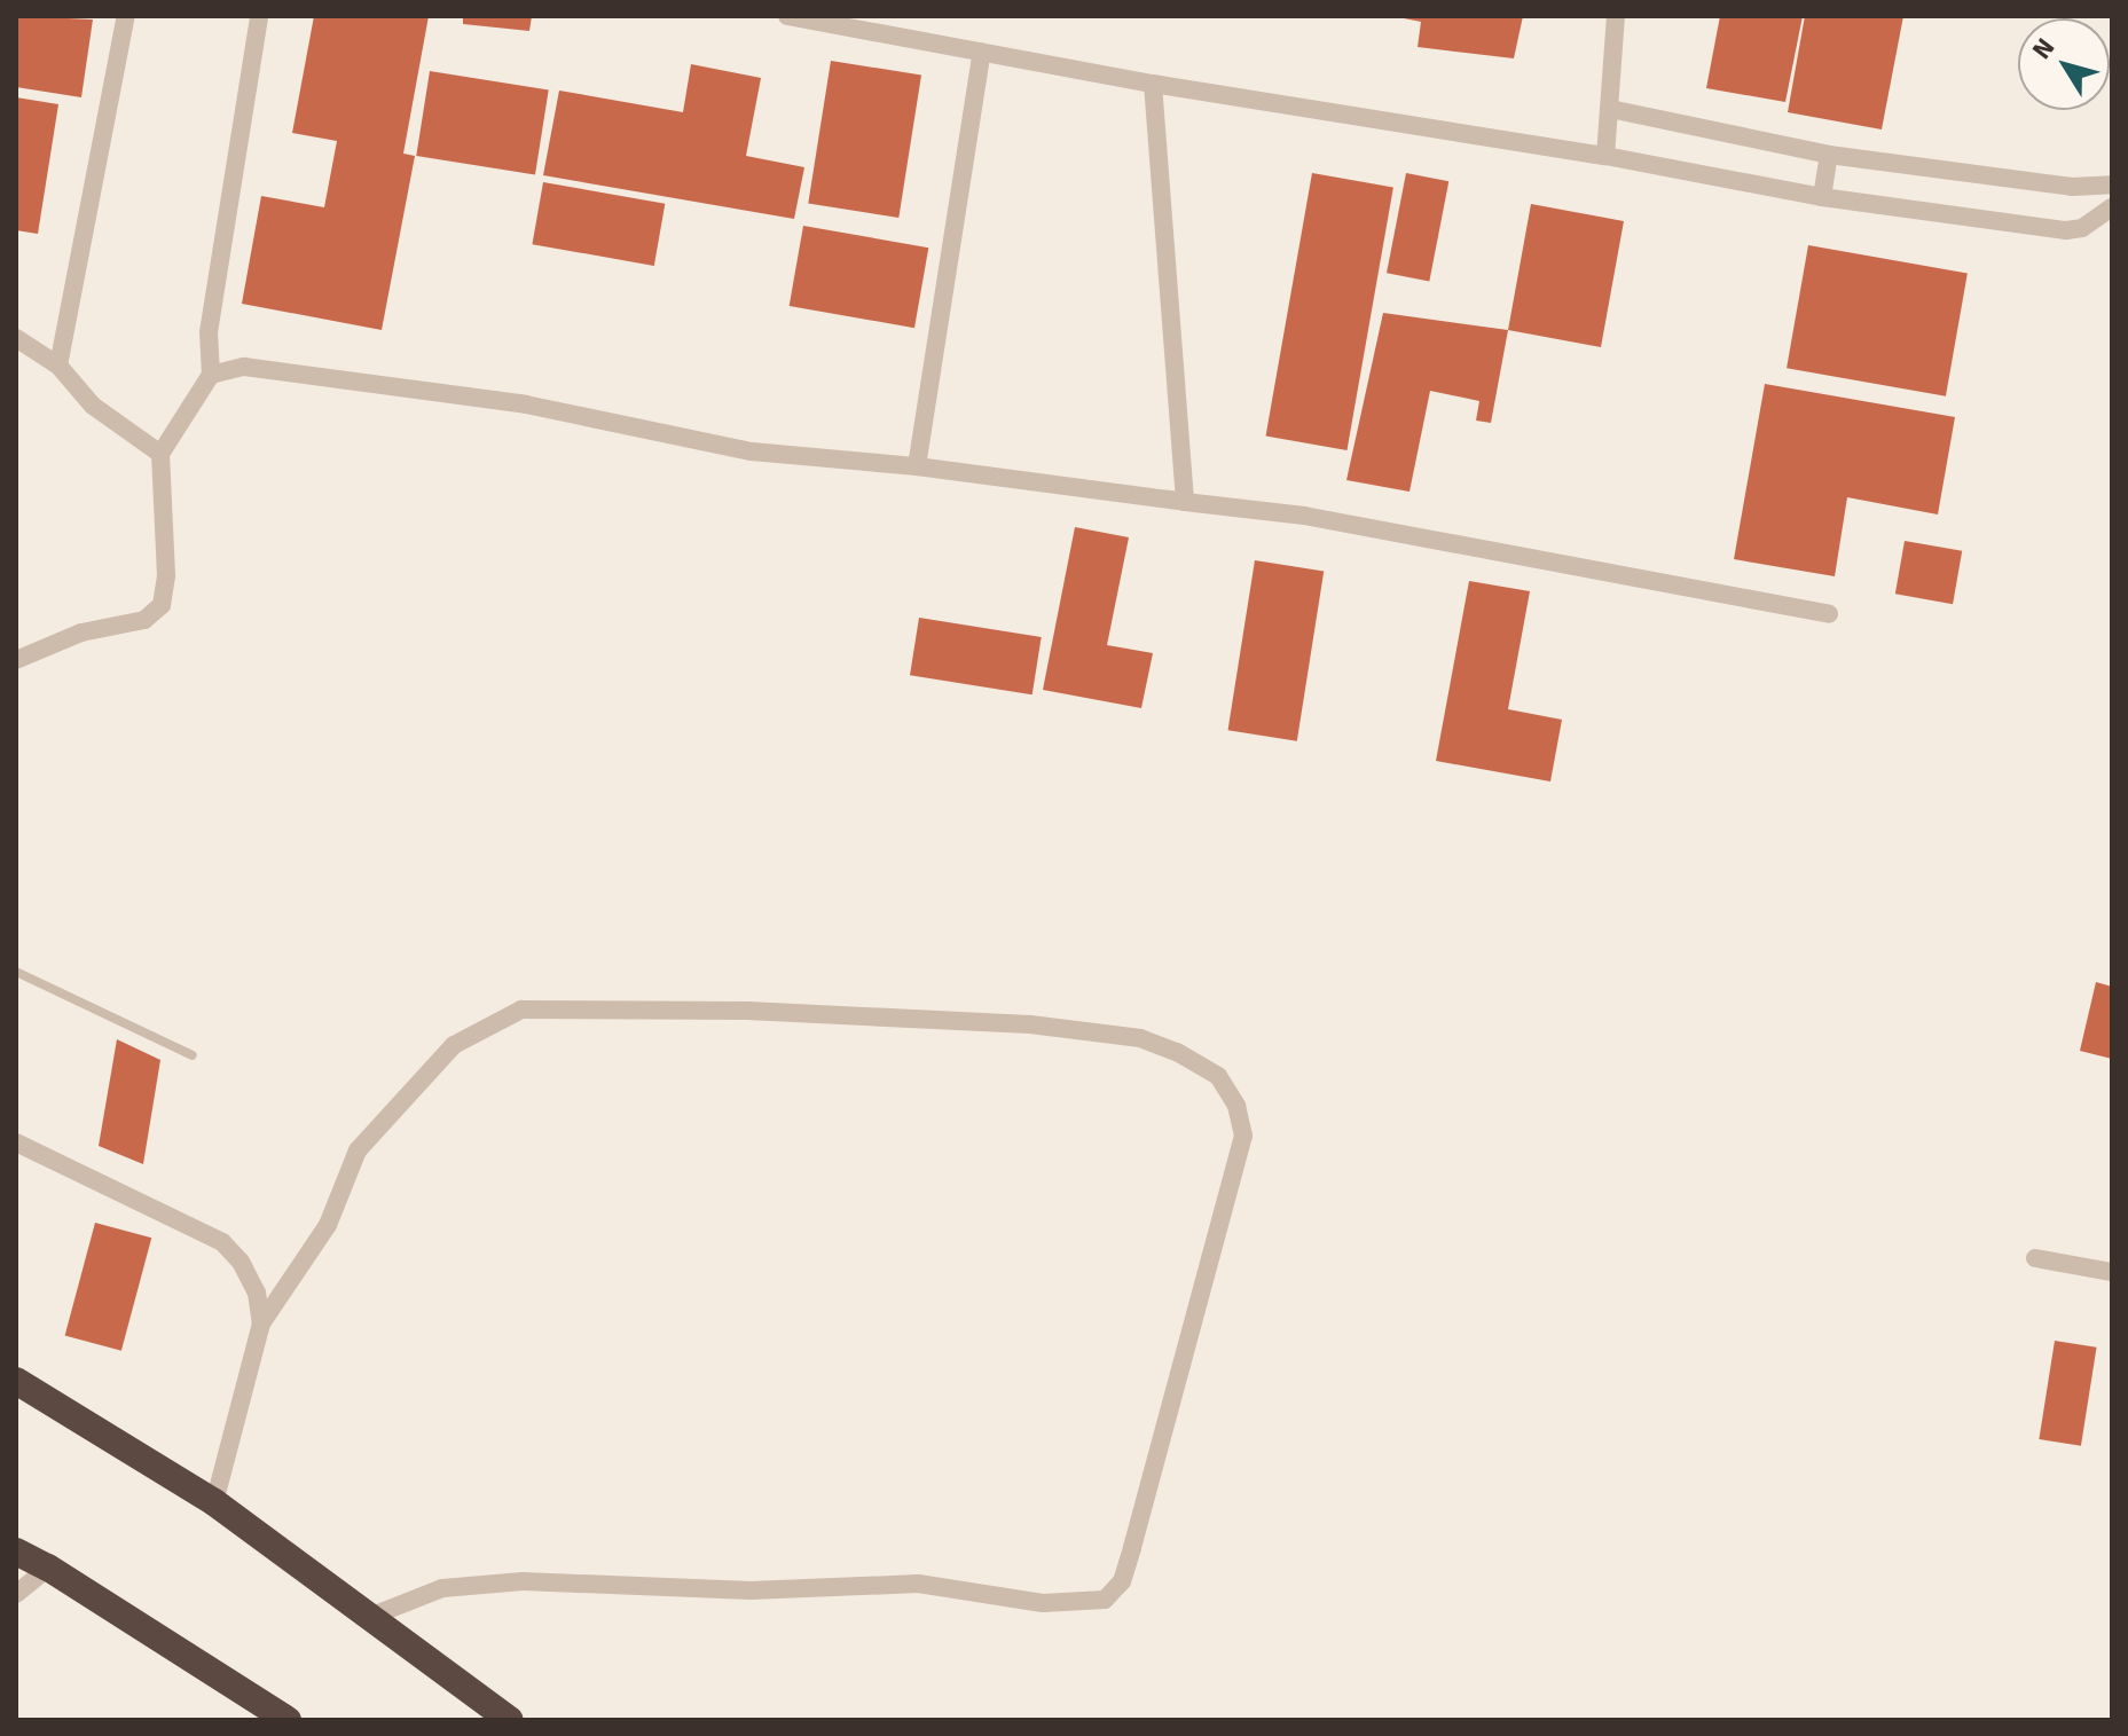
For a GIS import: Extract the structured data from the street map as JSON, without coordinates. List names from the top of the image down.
{
  "north": "top left"
}
